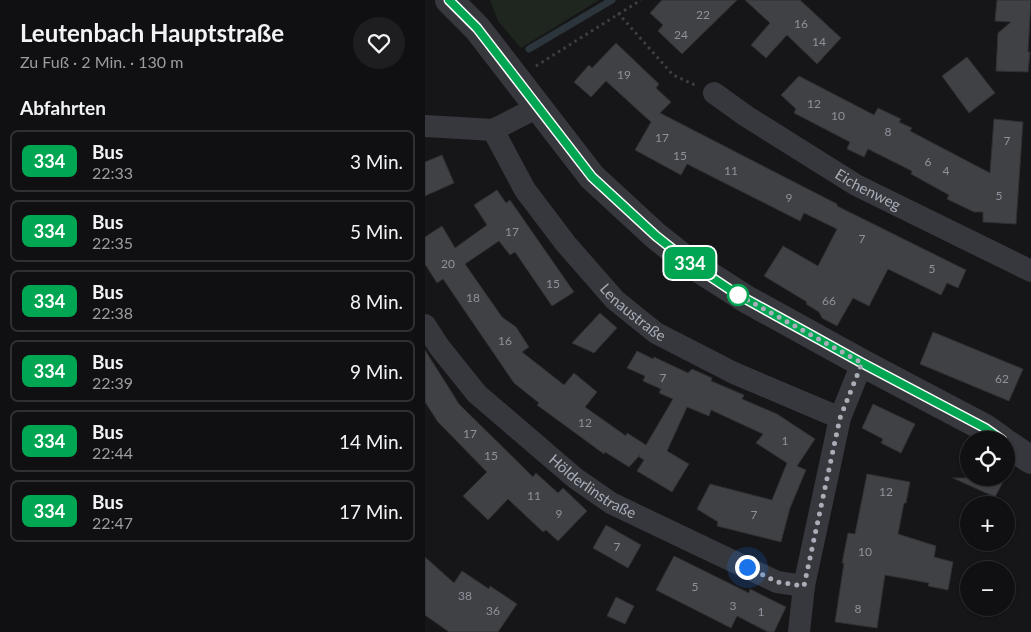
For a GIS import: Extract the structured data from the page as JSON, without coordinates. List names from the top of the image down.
{
  "streets": {
    "street": ["Eichenweg", "Lenaustraße", "Hölderlinstraße"]
  },
  "lines": ["bus line 334"],
  "house_numbers": [
    "22",
    "16",
    "24",
    "14",
    "19",
    "12",
    "10",
    "8",
    "17",
    "7",
    "15",
    "6",
    "11",
    "4",
    "5",
    "9",
    "17",
    "7",
    "20",
    "5",
    "15",
    "18",
    "66",
    "16",
    "7",
    "62",
    "12",
    "17",
    "1",
    "15",
    "12",
    "11",
    "9",
    "7",
    "7",
    "10",
    "5",
    "38",
    "3",
    "8",
    "36",
    "1"
  ],
  "page": {
    "heading": [
      ["Leutenbach Hauptstraße", "Zu Fuß · 2 Min. · 130 m"],
      "Abfahrten"
    ],
    "on_map": "334",
    "list": [
      {
        "mark": "334",
        "name": "Bus",
        "note": "22:33",
        "value": "3 Min."
      },
      {
        "mark": "334",
        "name": "Bus",
        "note": "22:35",
        "value": "5 Min."
      },
      {
        "mark": "334",
        "name": "Bus",
        "note": "22:38",
        "value": "8 Min."
      },
      {
        "mark": "334",
        "name": "Bus",
        "note": "22:39",
        "value": "9 Min."
      },
      {
        "mark": "334",
        "name": "Bus",
        "note": "22:44",
        "value": "14 Min."
      },
      {
        "mark": "334",
        "name": "Bus",
        "note": "22:47",
        "value": "17 Min."
      }
    ],
    "map_buttons": ["+", "−"]
  }
}
